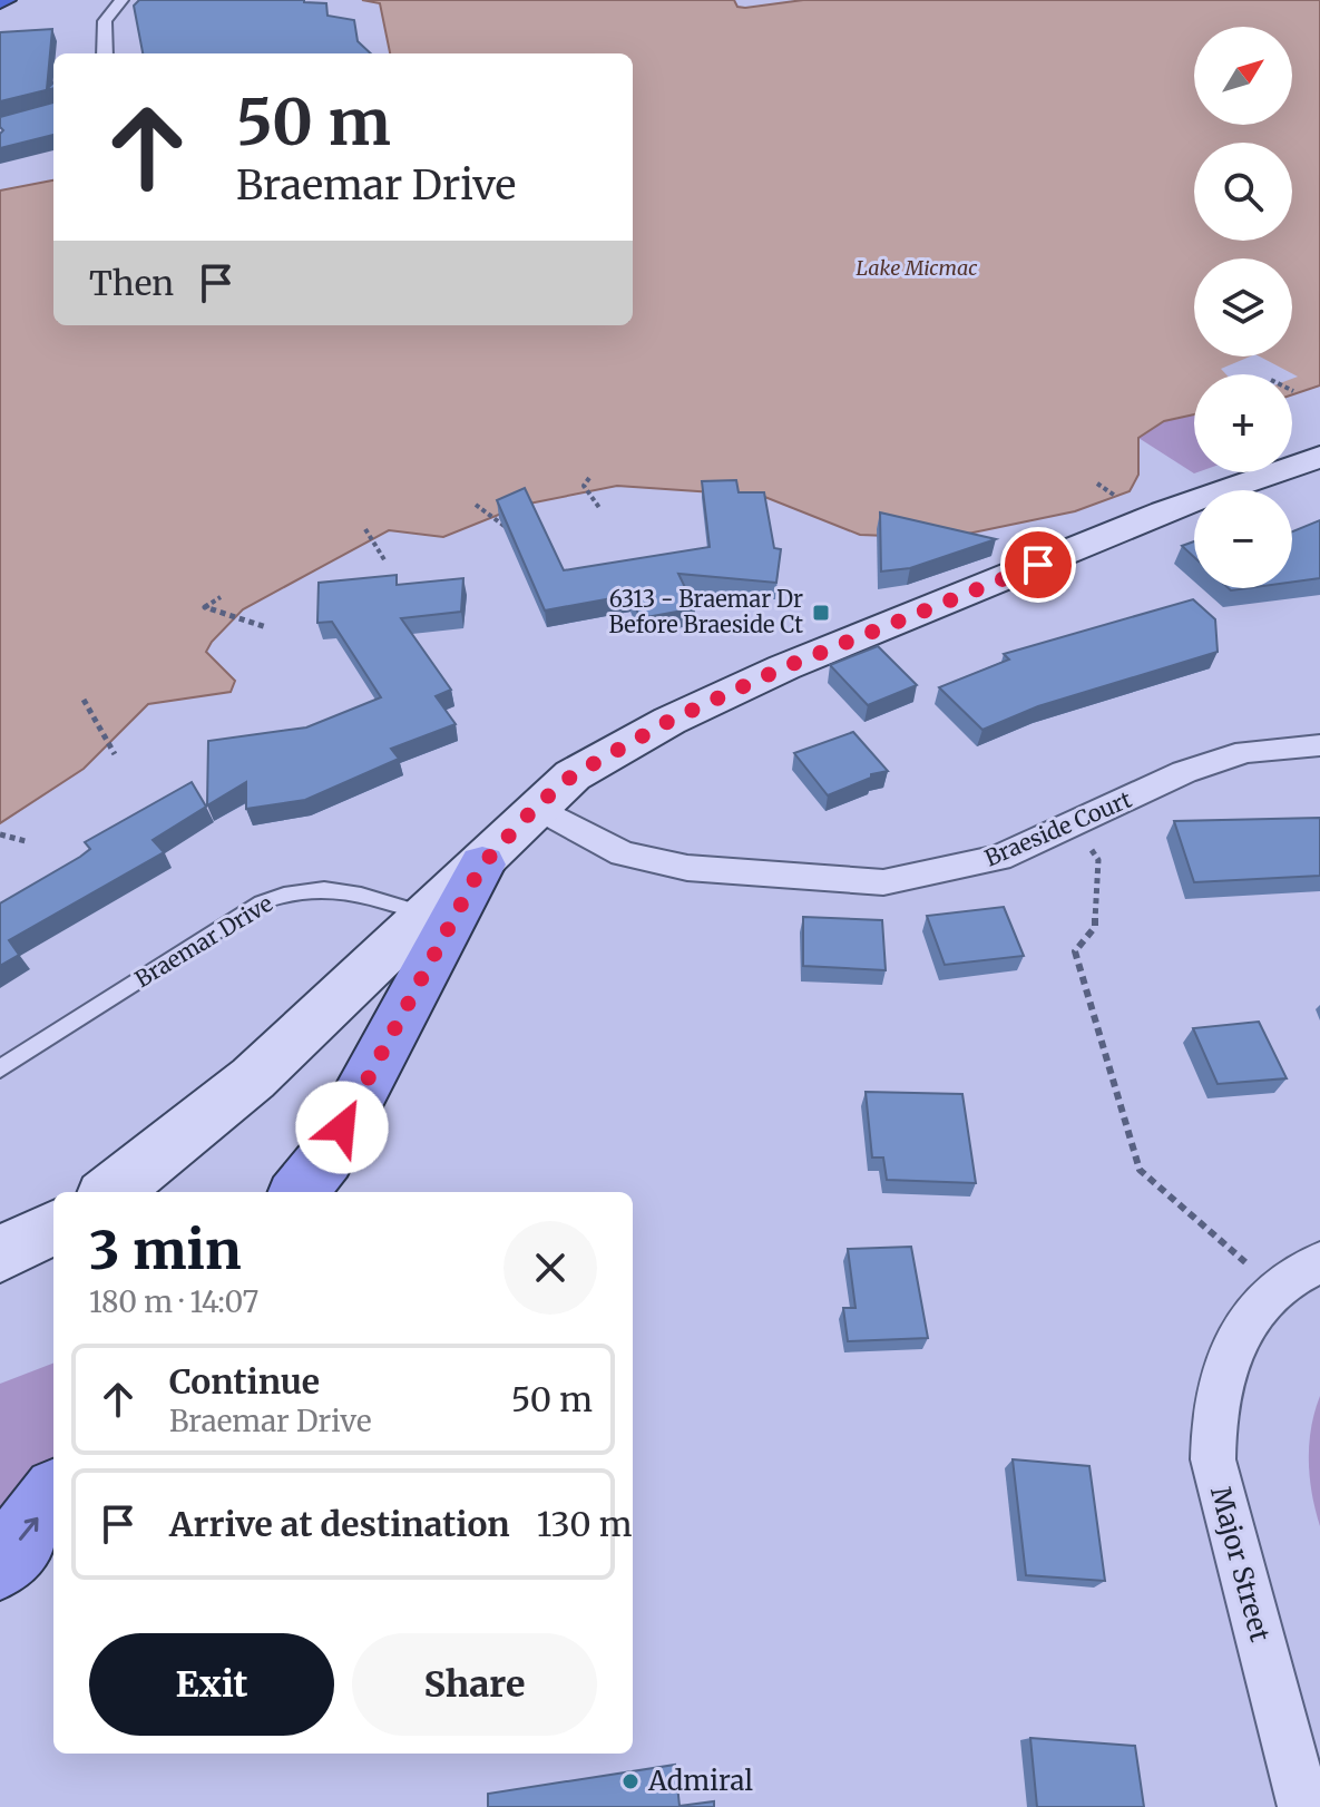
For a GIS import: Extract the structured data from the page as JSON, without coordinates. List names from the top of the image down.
{
  "streets": {
    "street": ["Braeside Court", "Major Street"],
    "lane": ["Braemar Drive"]
  },
  "water": ["Lake Micmac"],
  "places": {
    "transit": ["6313 - Braemar Dr Before Braeside Ct"],
    "other": ["Admiral"]
  },
  "north": "top right",
  "page": {
    "map_buttons": ["+", "−"],
    "turn": ["50 m", "Braemar Drive"],
    "then": "Then",
    "heading": ["3 min", "180 m · 14:07"],
    "list": [
      {
        "name": "Continue",
        "note": "Braemar Drive",
        "value": "50 m"
      },
      {
        "name": "Arrive at destination",
        "value": "130 m"
      }
    ],
    "buttons": ["Exit", "Share"]
  }
}
